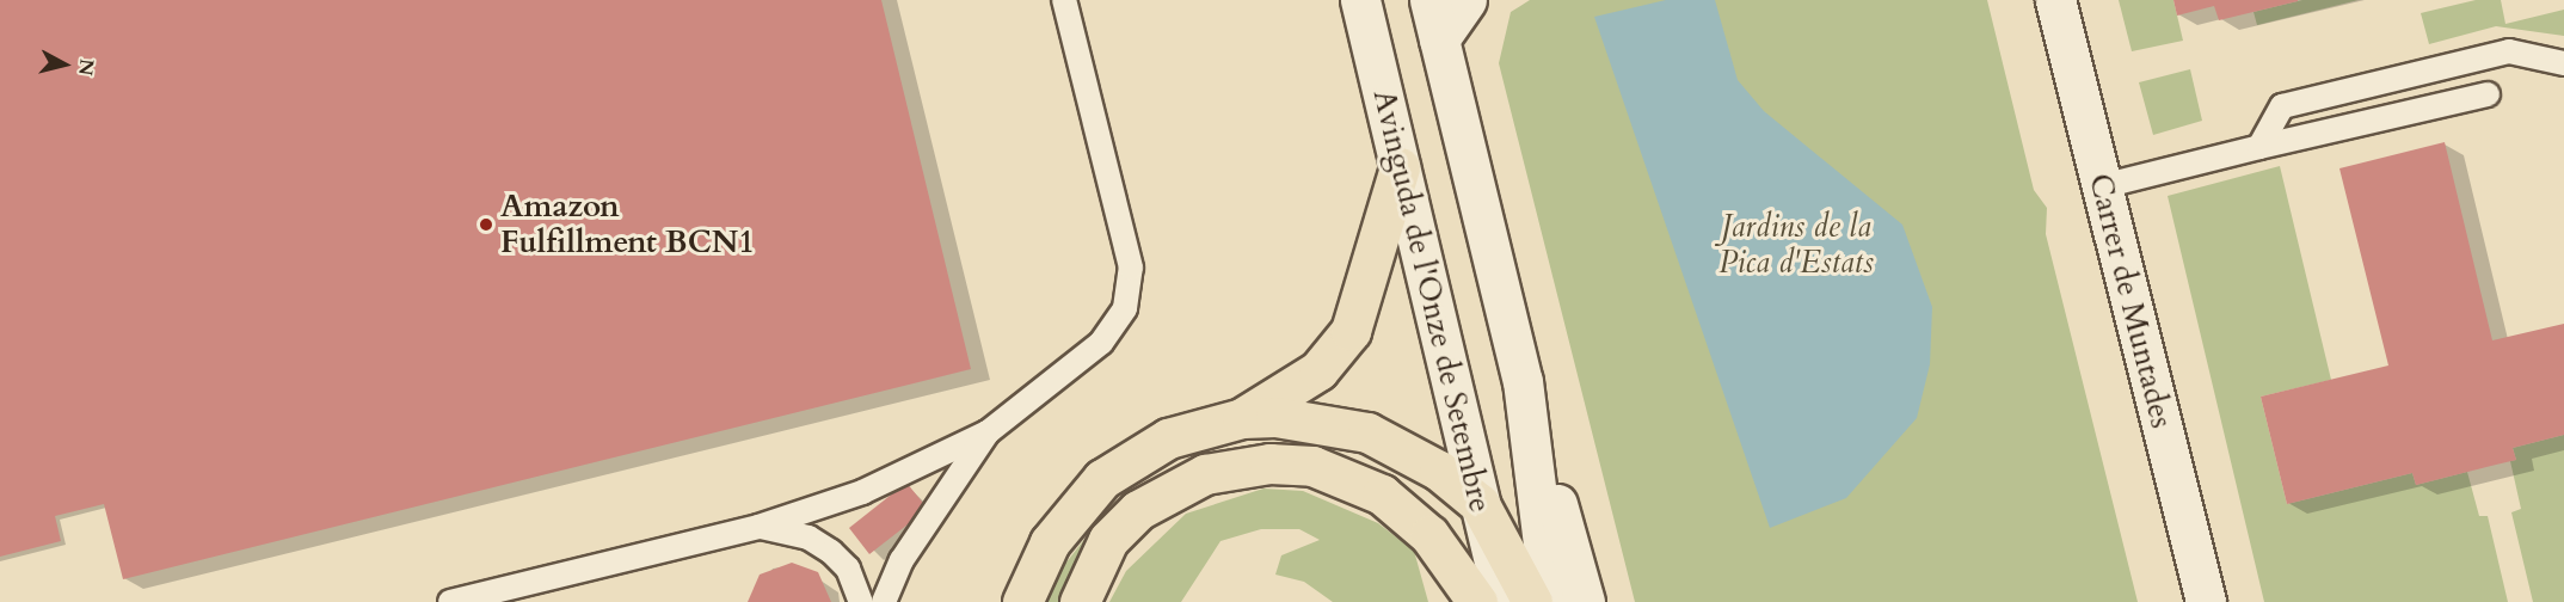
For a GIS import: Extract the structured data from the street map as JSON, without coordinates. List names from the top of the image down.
{
  "streets": {
    "main road": ["Avinguda de l'Onze de Setembre", "Carrer de Muntades"]
  },
  "parks": ["Jardins de la Pica d'Estats"],
  "places": ["Amazon Fulfillment BCN1"],
  "north": "right"
}
